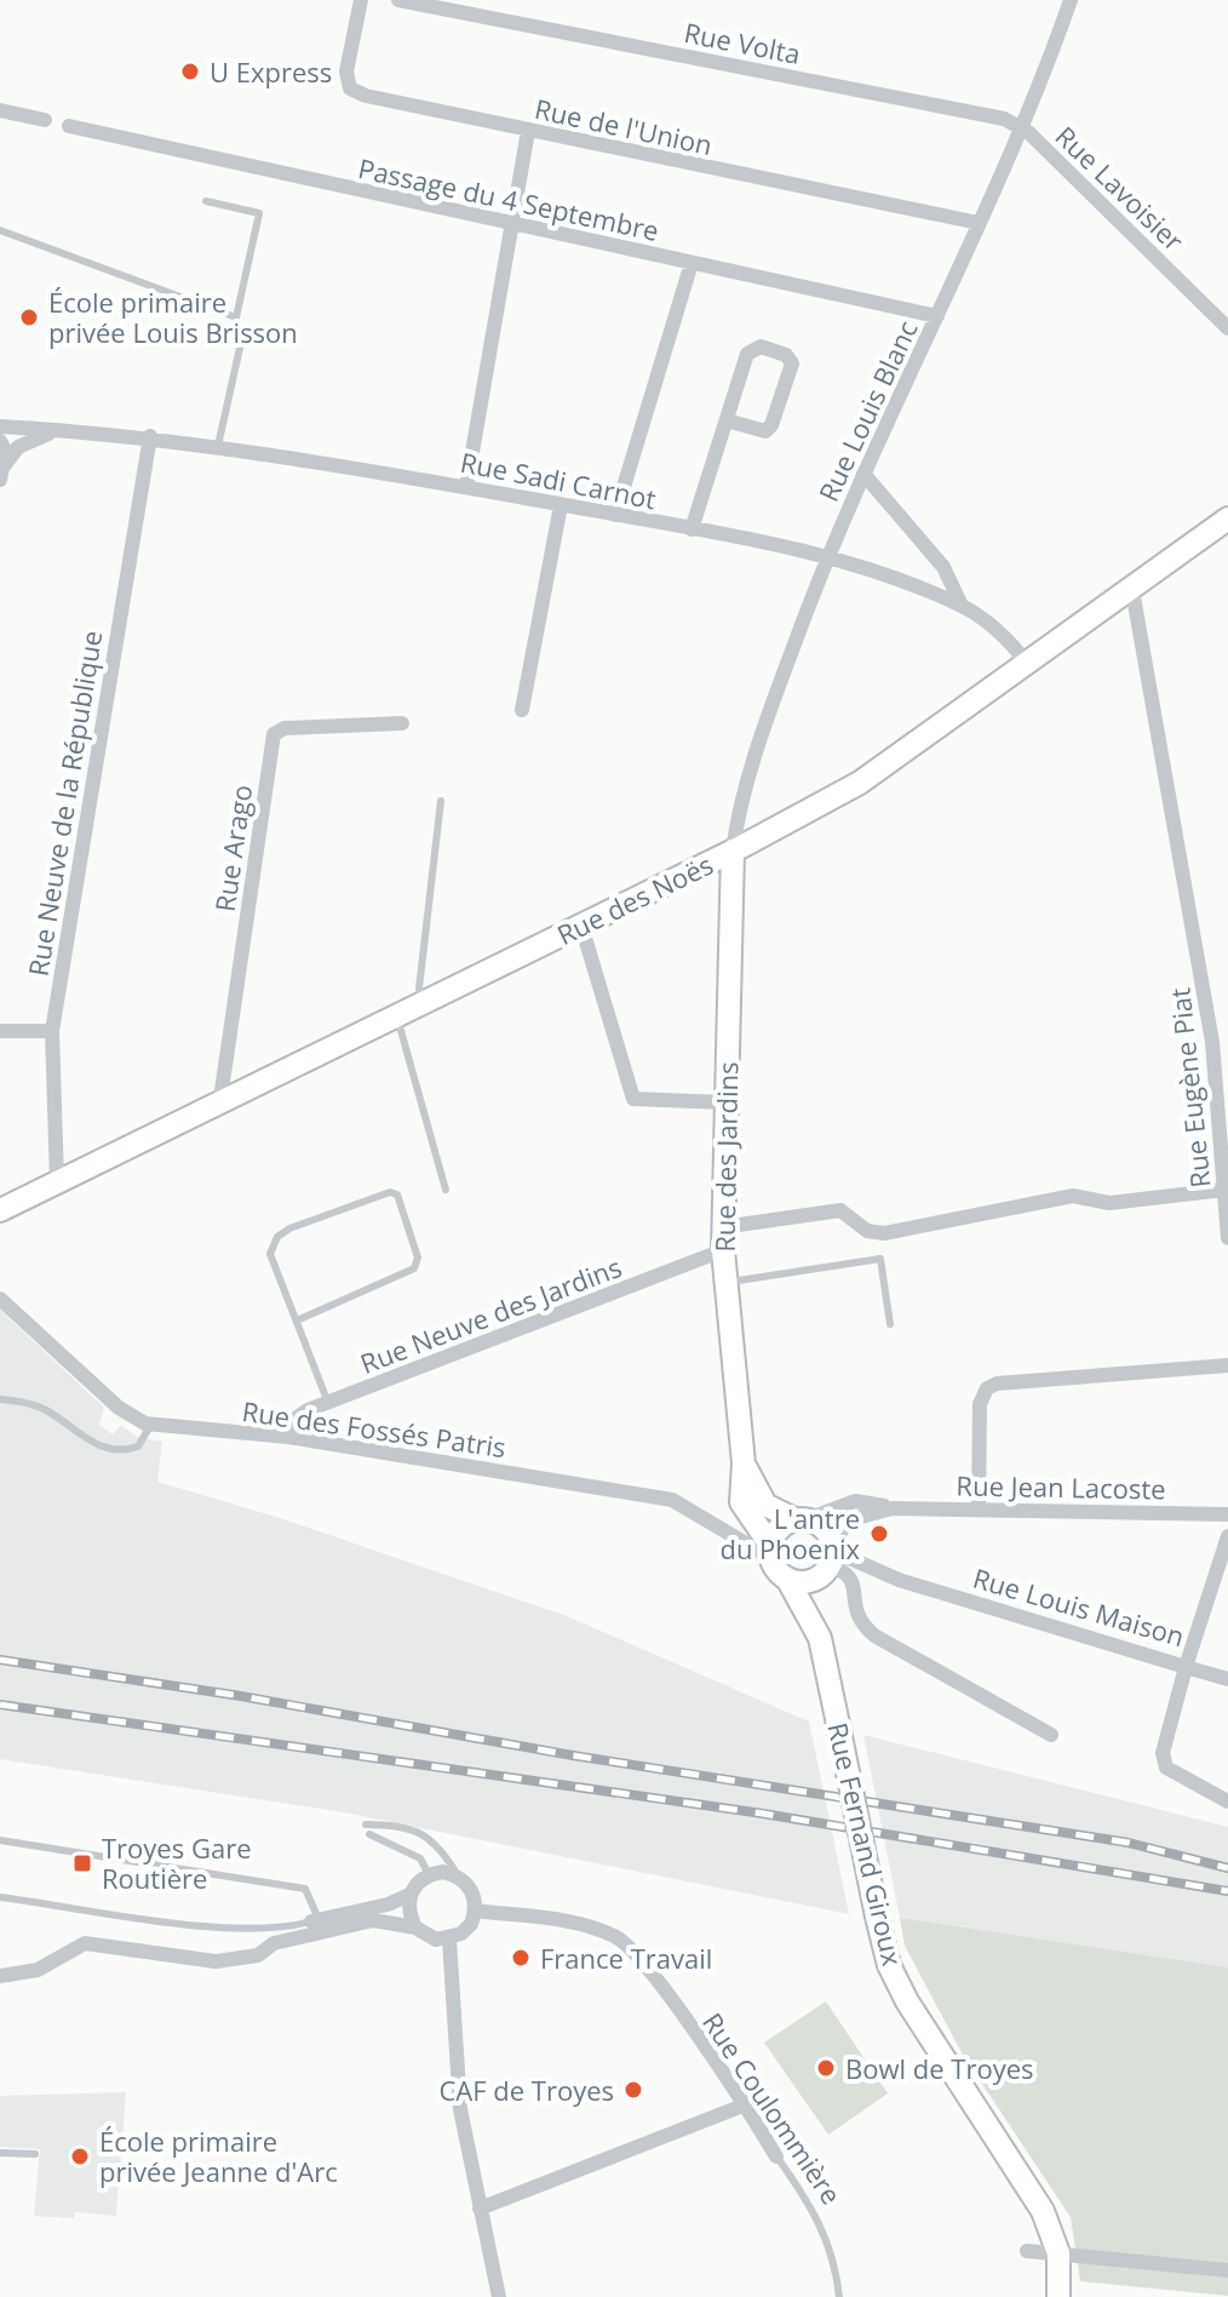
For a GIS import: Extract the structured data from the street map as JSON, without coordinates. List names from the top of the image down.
{
  "streets": {
    "street": [
      "Rue Volta",
      "Rue de l'Union",
      "Rue Lavoisier",
      "Passage du 4 Septembre",
      "Rue Louis Blanc",
      "Rue Sadi Carnot",
      "Rue Neuve de la République",
      "Rue Arago",
      "Rue des Noës",
      "Rue Eugène Piat",
      "Rue des Jardins",
      "Rue Neuve des Jardins",
      "Rue des Fossés Patris",
      "Rue Jean Lacoste",
      "Rue Louis Maison",
      "Rue Fernand Giroux",
      "Rue Coulommière"
    ]
  },
  "crossings": [
    ["Rue Volta", "Rue Lavoisier"],
    ["Rue Volta", "Rue Louis Blanc"],
    ["Rue de l'Union", "Rue Louis Blanc"],
    ["Rue Lavoisier", "Rue Louis Blanc"],
    ["Passage du 4 Septembre", "Rue Louis Blanc"],
    ["Rue Louis Blanc", "Rue Sadi Carnot"],
    ["Rue Louis Blanc", "Rue des Noës"],
    ["Rue Louis Blanc", "Rue des Jardins"],
    ["Rue Sadi Carnot", "Rue Neuve de la République"],
    ["Rue Sadi Carnot", "Rue des Noës"],
    ["Rue Neuve de la République", "Rue des Noës"],
    ["Rue Arago", "Rue des Noës"],
    ["Rue des Noës", "Rue Eugène Piat"],
    ["Rue des Noës", "Rue des Jardins"],
    ["Rue Eugène Piat", "Rue Neuve des Jardins"],
    ["Rue des Jardins", "Rue Neuve des Jardins"],
    ["Rue des Jardins", "Rue des Fossés Patris"],
    ["Rue des Jardins", "Rue Jean Lacoste"],
    ["Rue des Jardins", "Rue Louis Maison"],
    ["Rue des Jardins", "Rue Fernand Giroux"],
    ["Rue Neuve des Jardins", "Rue des Fossés Patris"],
    ["Rue des Fossés Patris", "Rue Jean Lacoste"],
    ["Rue des Fossés Patris", "Rue Louis Maison"],
    ["Rue des Fossés Patris", "Rue Fernand Giroux"],
    ["Rue Jean Lacoste", "Rue Louis Maison"],
    ["Rue Jean Lacoste", "Rue Fernand Giroux"],
    ["Rue Louis Maison", "Rue Fernand Giroux"]
  ],
  "places": {
    "other": [
      "U Express",
      "École primaire privée Louis Brisson",
      "L'antre du Phoenix",
      "France Travail",
      "Bowl de Troyes",
      "CAF de Troyes",
      "École primaire privée Jeanne d'Arc"
    ],
    "transit": ["Troyes Gare Routière"]
  }
}
